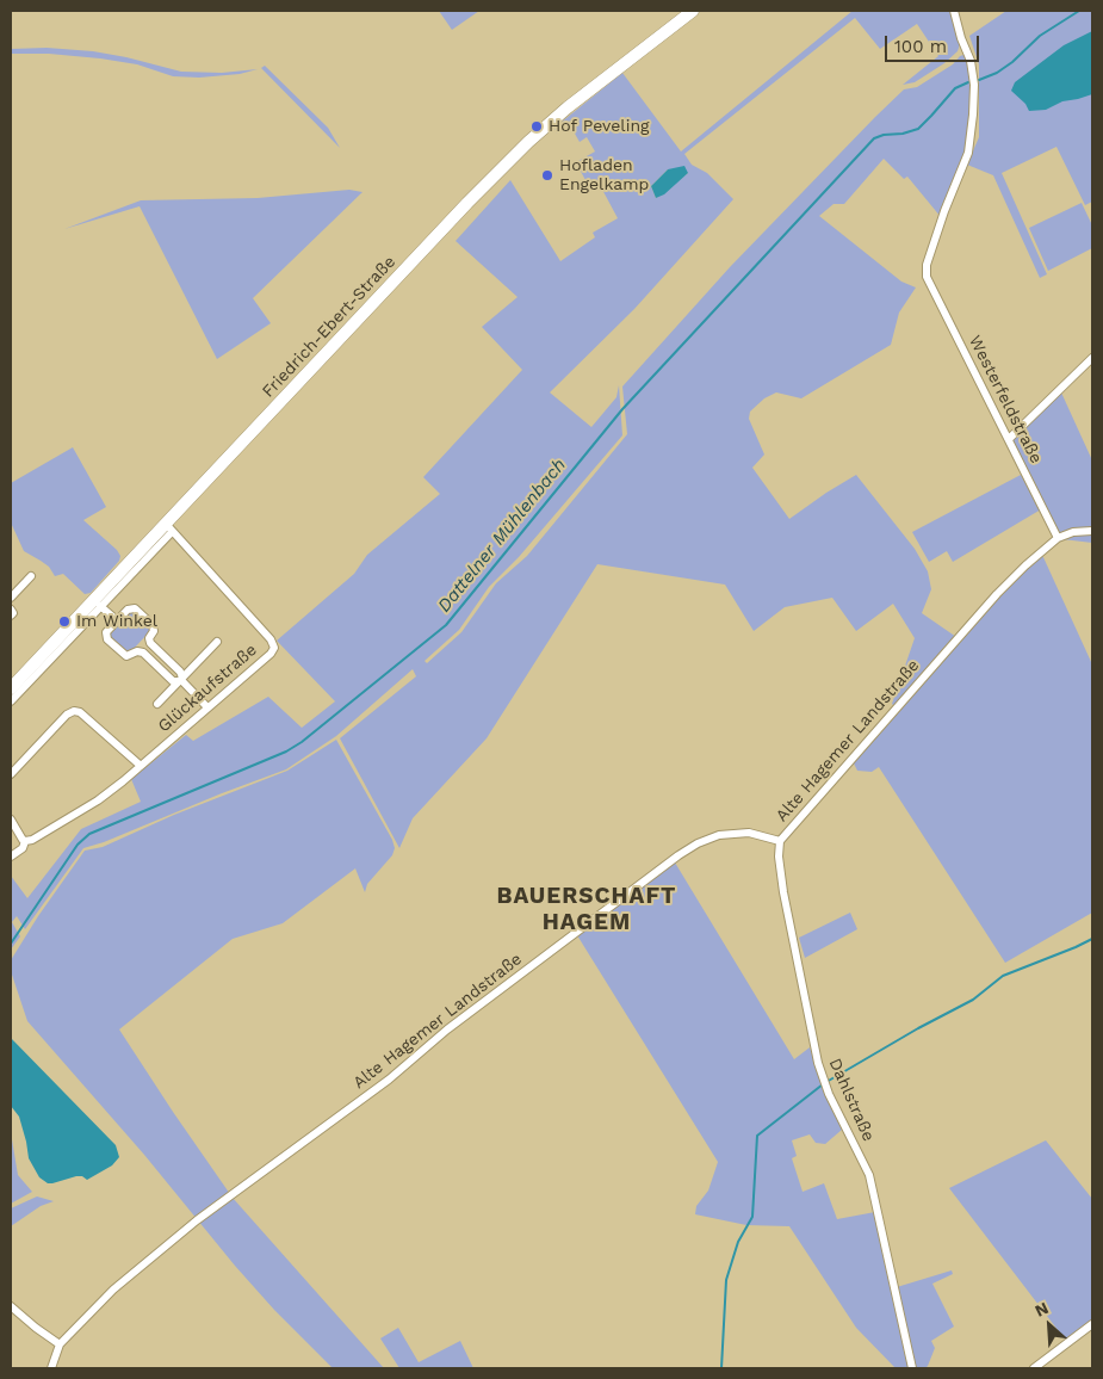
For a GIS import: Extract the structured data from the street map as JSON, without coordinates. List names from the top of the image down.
{
  "streets": {
    "main road": ["Friedrich-Ebert-Straße"],
    "street": [
      "Westerfeldstraße",
      "Glückaufstraße",
      "Alte Hagemer Landstraße",
      "Dahlstraße"
    ]
  },
  "crossings": [
    ["Friedrich-Ebert-Straße", "Glückaufstraße"],
    ["Westerfeldstraße", "Alte Hagemer Landstraße"],
    ["Alte Hagemer Landstraße", "Dahlstraße"]
  ],
  "districts": ["BAUERSCHAFT HAGEM"],
  "water": ["Dattelner Mühlenbach"],
  "places": ["Hof Peveling", "Hofladen Engelkamp", "Im Winkel"],
  "scale_bar": "100 m",
  "north": "top left"
}
